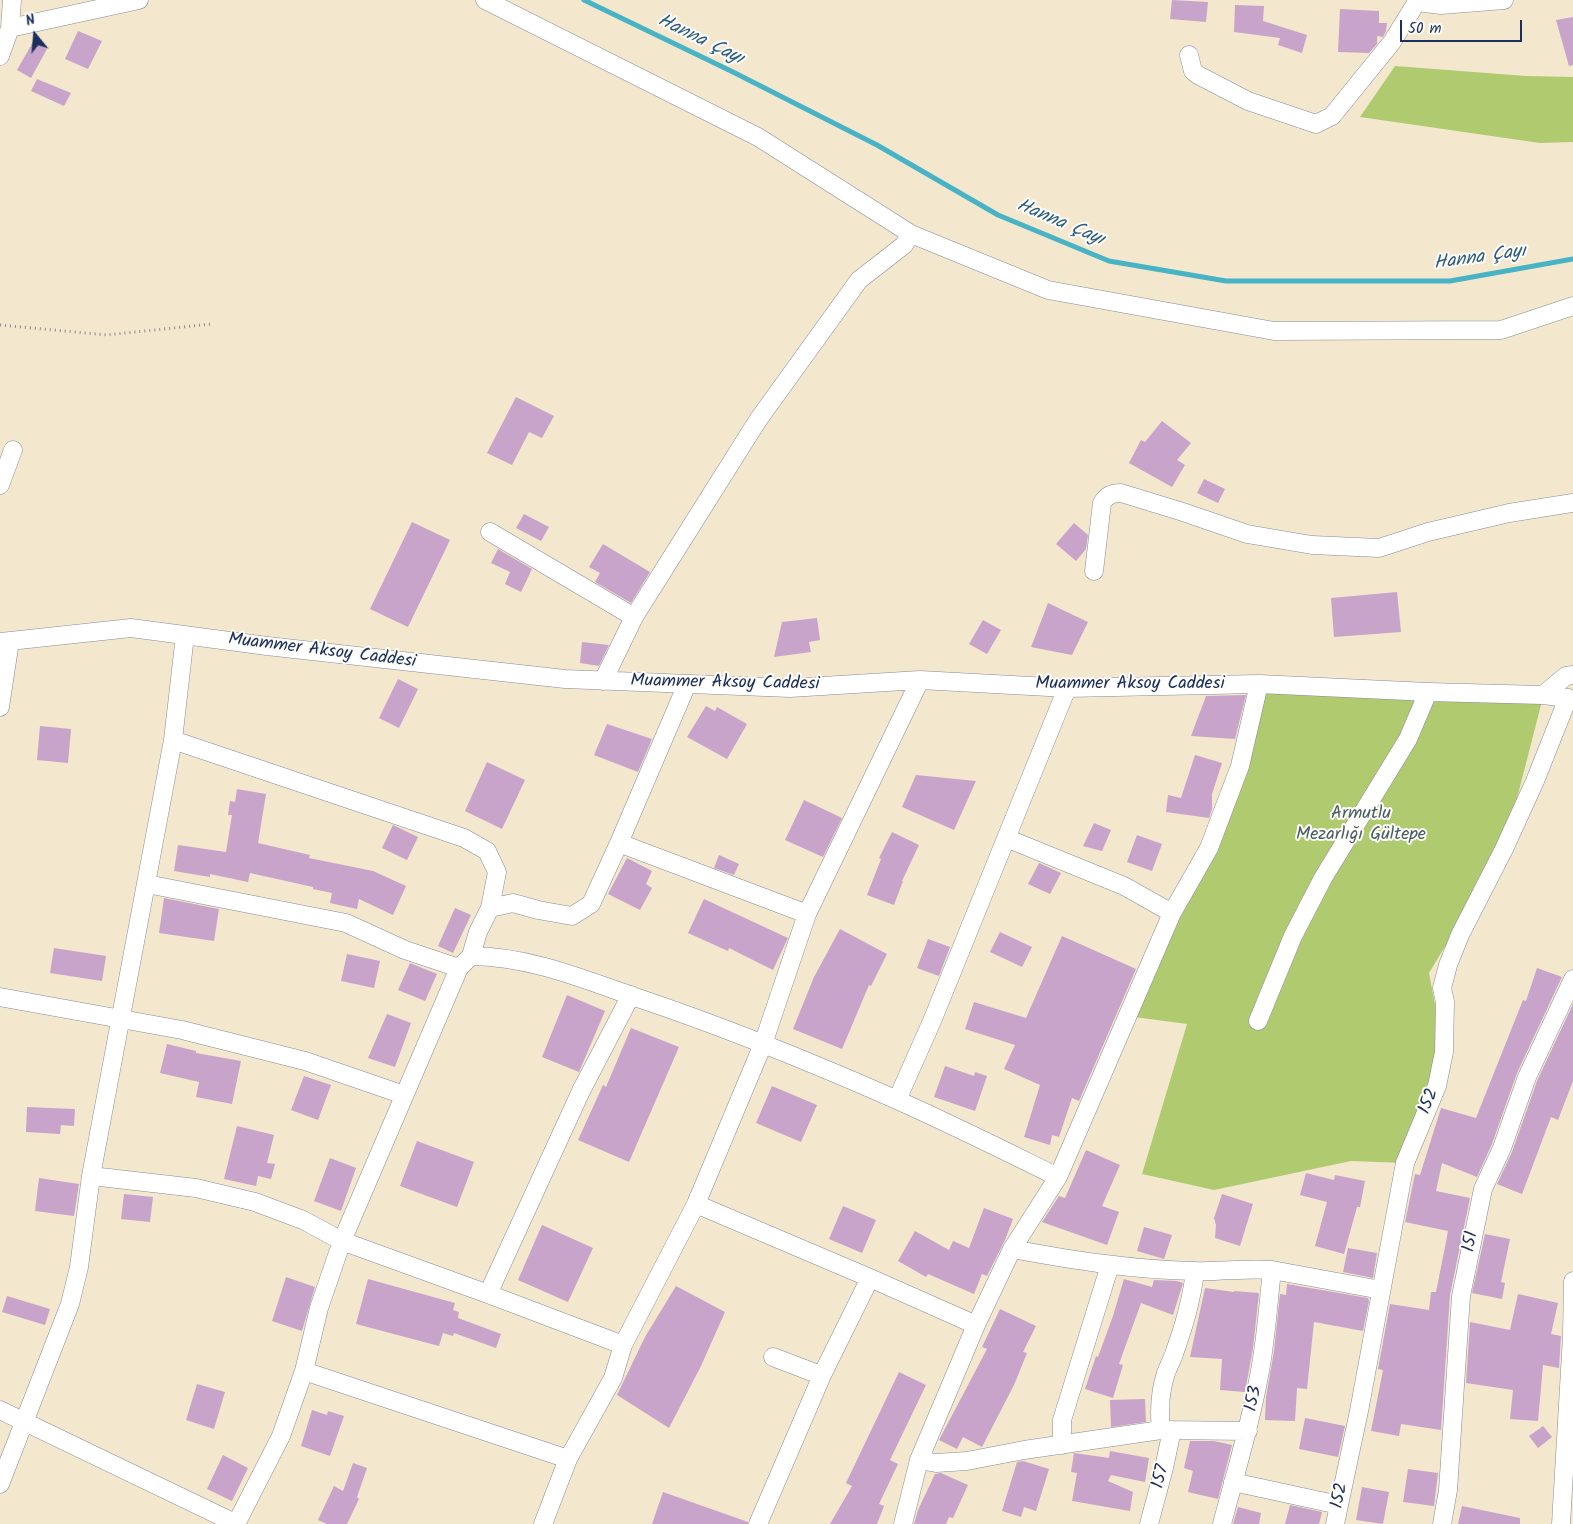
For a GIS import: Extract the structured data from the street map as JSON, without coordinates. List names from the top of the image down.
{
  "streets": {
    "street": [
      "Muammer Aksoy Caddesi",
      "152",
      "151",
      "153",
      "157"
    ]
  },
  "crossings": [
    ["Muammer Aksoy Caddesi", "152"]
  ],
  "water": ["Hanna Çayı"],
  "parks": ["Armutlu Mezarlığı Gültepe"],
  "scale_bar": "50 m",
  "north": "top"
}
